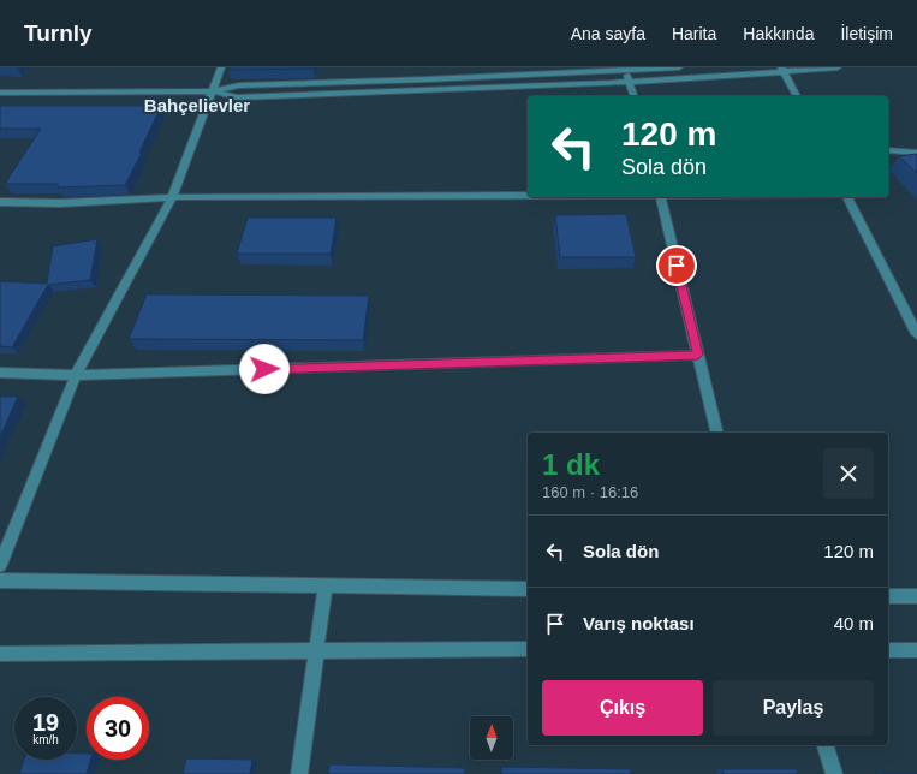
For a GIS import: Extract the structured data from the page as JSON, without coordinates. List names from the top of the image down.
{
  "districts": ["Bahçelievler"],
  "north": "top",
  "page": {
    "header": "Turnly",
    "nav": [
      "Ana sayfa",
      "Harita",
      "Hakkında",
      "İletişim"
    ],
    "turn": ["120 m", "Sola dön"],
    "heading": ["1 dk", "160 m · 16:16"],
    "list": [
      {
        "name": "Sola dön",
        "value": "120 m"
      },
      {
        "name": "Varış noktası",
        "value": "40 m"
      }
    ],
    "buttons": ["Çıkış", "Paylaş"],
    "speed": "19 km/h",
    "limit": "30"
  }
}
